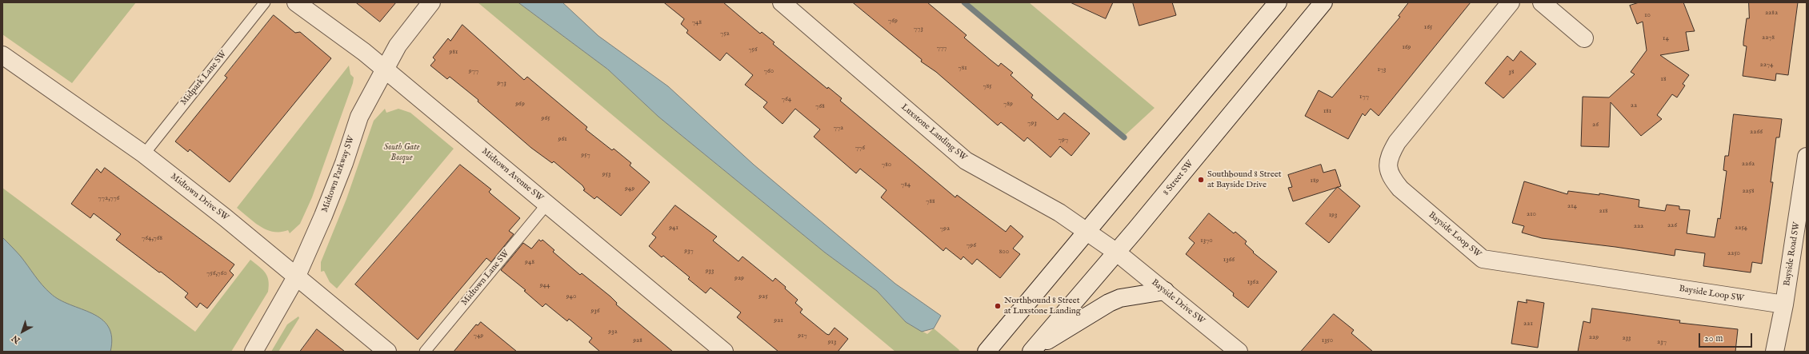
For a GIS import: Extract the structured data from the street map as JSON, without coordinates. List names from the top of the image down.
{
  "streets": {
    "street": [
      "Luxstone Landing SW",
      "Midtown Parkway SW",
      "Midtown Avenue SW",
      "8 Street SW",
      "Midtown Drive SW",
      "Bayside Loop SW",
      "Bayside Road SW",
      "Bayside Drive SW"
    ],
    "lane": ["Midpark Lane SW", "Midtown Lane SW"]
  },
  "crossings": [
    ["Midpark Lane SW", "Midtown Drive SW"],
    ["Luxstone Landing SW", "8 Street SW"],
    ["Luxstone Landing SW", "Bayside Drive SW"],
    ["Midtown Parkway SW", "Midtown Avenue SW"],
    ["Midtown Parkway SW", "Midtown Drive SW"],
    ["Midtown Avenue SW", "Midtown Lane SW"],
    ["8 Street SW", "Bayside Drive SW"],
    ["Bayside Loop SW", "Bayside Road SW"]
  ],
  "parks": ["South Gate Bosque"],
  "places": ["Southbound 8 Street at Bayside Drive", "Northbound 8 Street at Luxstone Landing"],
  "house_numbers": [
    "2282",
    "10",
    "769",
    "748",
    "165",
    "773",
    "752",
    "2278",
    "14",
    "169",
    "777",
    "756",
    "981",
    "2274",
    "781",
    "173",
    "977",
    "760",
    "38",
    "18",
    "973",
    "785",
    "177",
    "764",
    "969",
    "789",
    "22",
    "768",
    "181",
    "965",
    "793",
    "26",
    "772",
    "2266",
    "961",
    "797",
    "776",
    "957",
    "2262",
    "780",
    "953",
    "189",
    "784",
    "949",
    "2258",
    "772,776",
    "788",
    "214",
    "218",
    "210",
    "193",
    "226",
    "222",
    "941",
    "2254",
    "792",
    "764,768",
    "1370",
    "796",
    "937",
    "800",
    "2250",
    "1366",
    "948",
    "933",
    "756,760",
    "929",
    "1362",
    "944",
    "940",
    "925",
    "936",
    "921",
    "221",
    "932",
    "749",
    "917",
    "229",
    "233",
    "928",
    "1350",
    "913",
    "237"
  ],
  "scale_bar": "20 m",
  "north": "bottom left"
}
